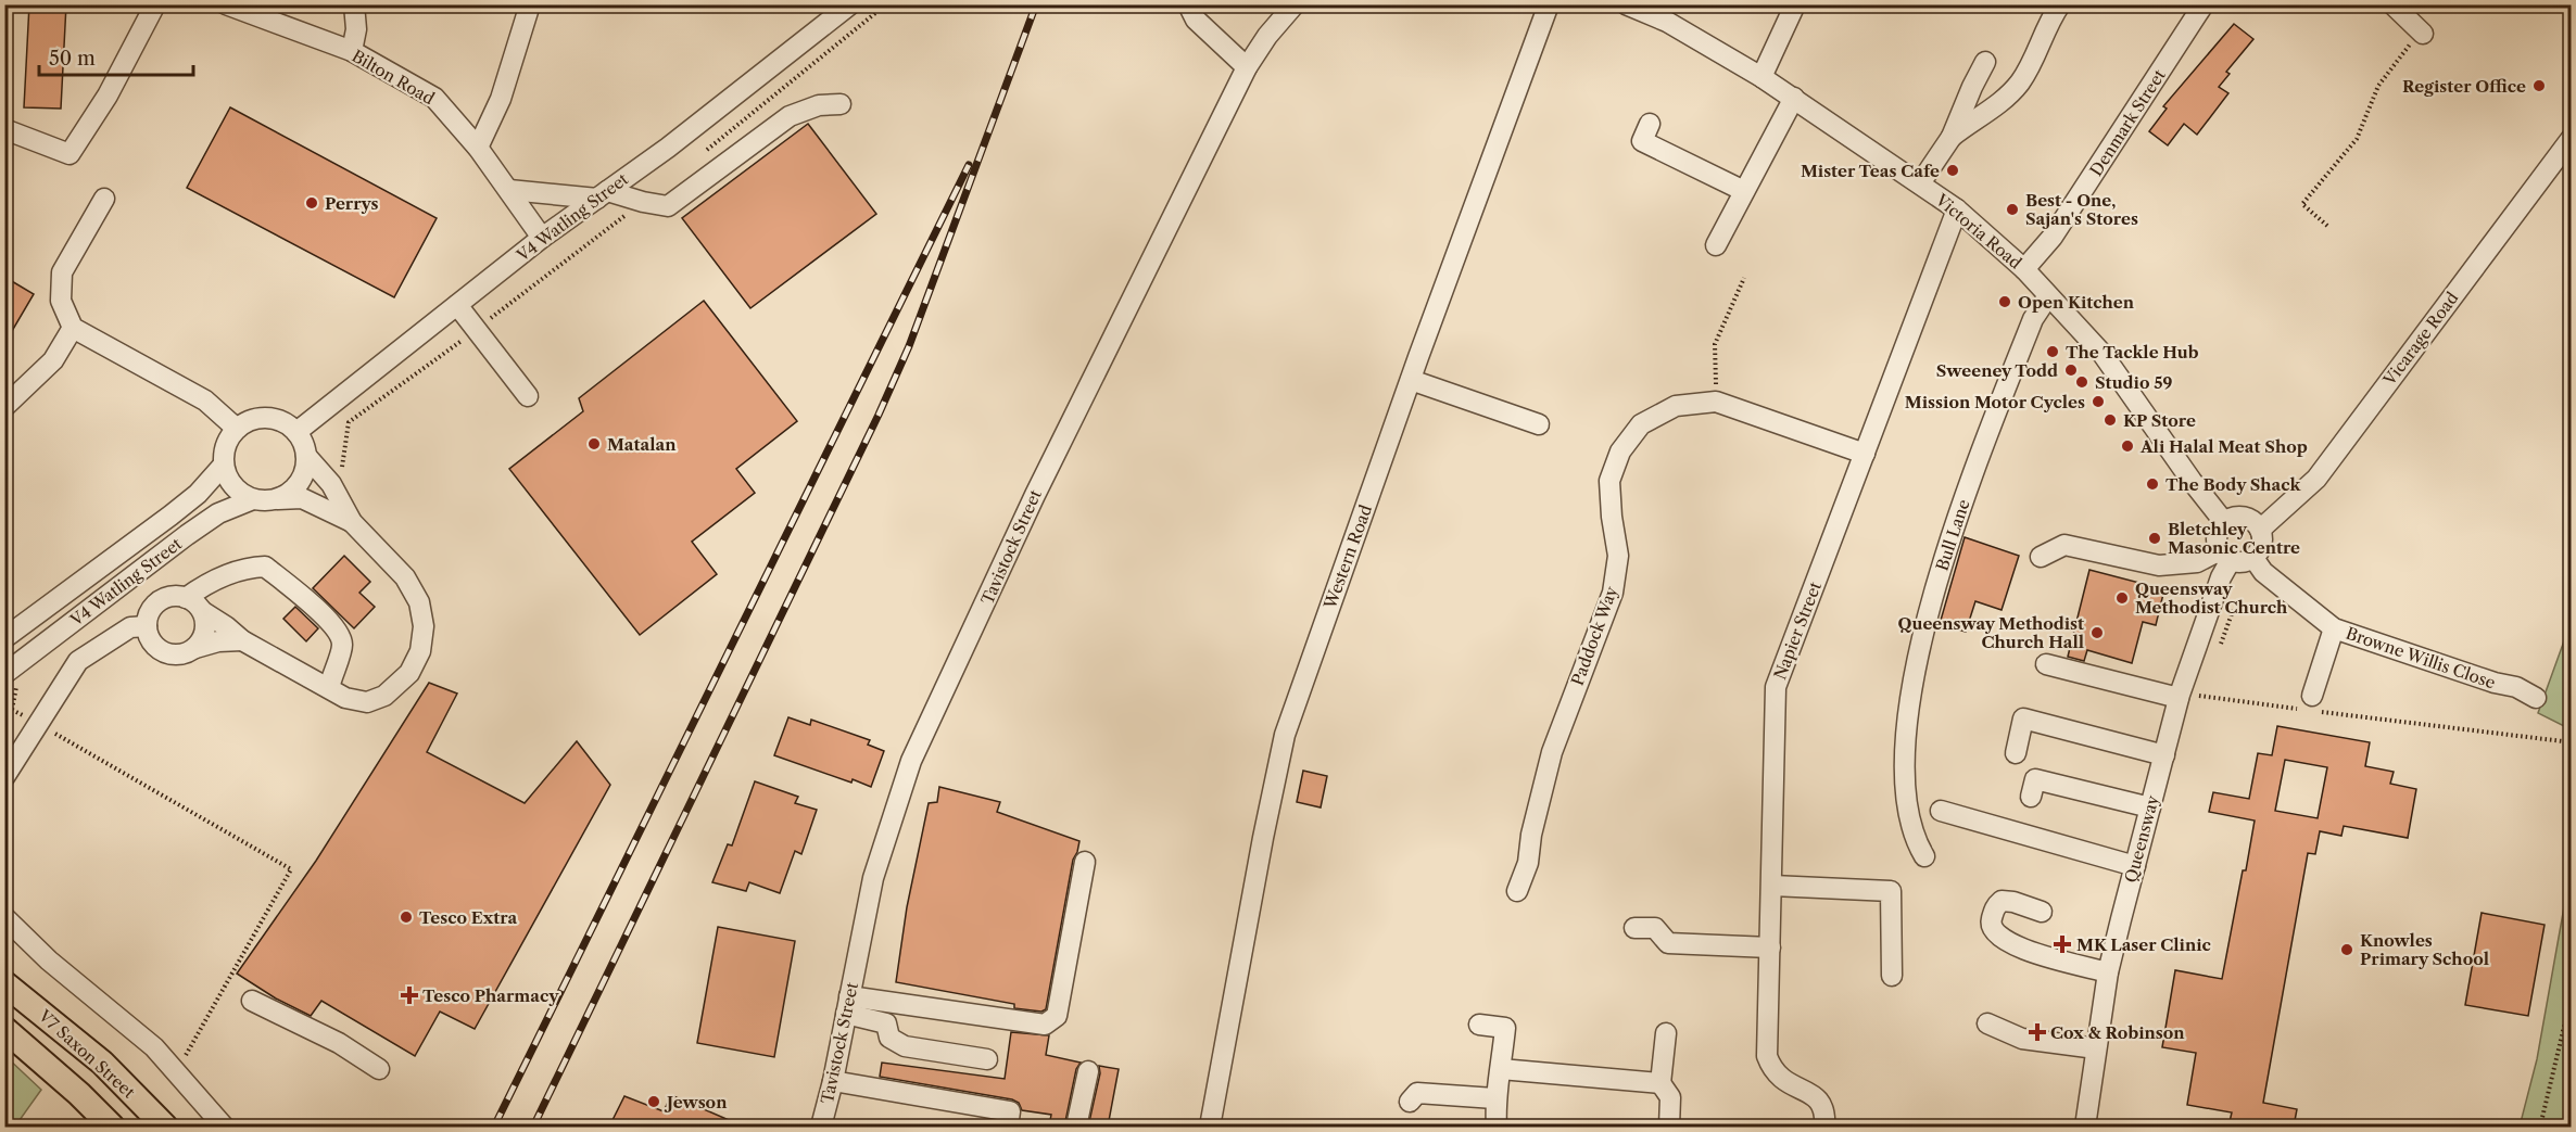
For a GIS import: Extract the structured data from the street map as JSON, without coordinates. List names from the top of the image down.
{
  "streets": {
    "main road": ["V7 Saxon Street"],
    "street": [
      "Bilton Road",
      "Denmark Street",
      "V4 Watling Street",
      "Victoria Road",
      "Vicarage Road",
      "Bull Lane",
      "Tavistock Street",
      "Western Road",
      "Napier Street",
      "Paddock Way",
      "Browne Willis Close",
      "Queensway"
    ]
  },
  "crossings": [
    ["Bilton Road", "V4 Watling Street"],
    ["Denmark Street", "Victoria Road"],
    ["Victoria Road", "Vicarage Road"],
    ["Victoria Road", "Bull Lane"],
    ["Victoria Road", "Napier Street"],
    ["Victoria Road", "Browne Willis Close"],
    ["Victoria Road", "Queensway"],
    ["Vicarage Road", "Browne Willis Close"],
    ["Vicarage Road", "Queensway"],
    ["Napier Street", "Paddock Way"],
    ["Browne Willis Close", "Queensway"]
  ],
  "places": {
    "other": [
      "Register Office",
      "Mister Teas Cafe",
      "Perrys",
      "Best - One, Sajan's Stores",
      "Open Kitchen",
      "The Tackle Hub",
      "Sweeney Todd",
      "Studio 59",
      "Mission Motor Cycles",
      "KP Store",
      "Matalan",
      "Ali Halal Meat Shop",
      "The Body Shack",
      "Bletchley Masonic Centre",
      "Queensway Methodist Church",
      "Queensway Methodist Church Hall",
      "Tesco Extra",
      "Knowles Primary School",
      "Jewson"
    ],
    "health": ["MK Laser Clinic", "Tesco Pharmacy", "Cox & Robinson"]
  },
  "scale_bar": "50 m"
}
